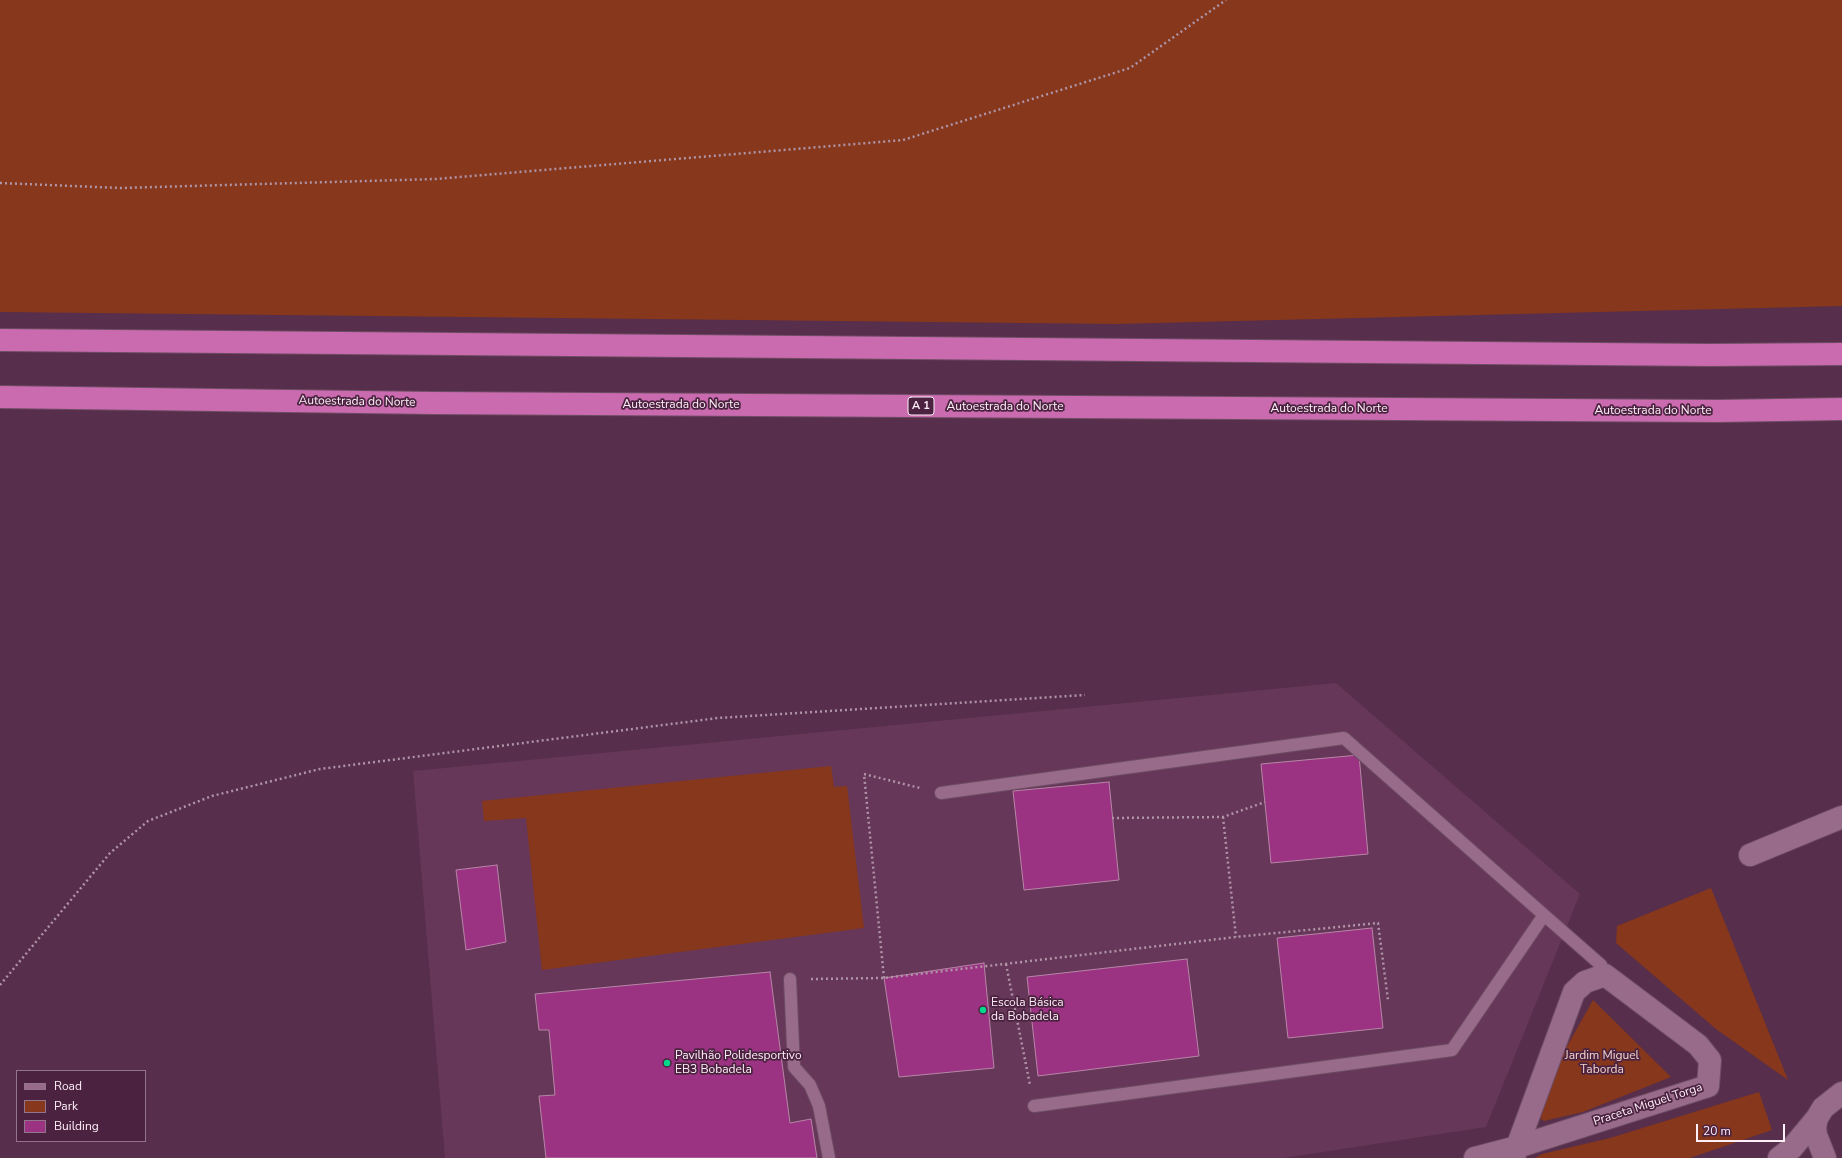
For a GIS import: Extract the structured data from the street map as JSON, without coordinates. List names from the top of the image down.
{
  "streets": {
    "highway": ["Autoestrada do Norte", "A 1"],
    "street": ["Praceta Miguel Torga"]
  },
  "parks": ["Jardim Miguel Taborda"],
  "places": ["Escola Básica da Bobadela", "Pavilhão Polidesportivo EB3 Bobadela"],
  "legend": ["Road", "Park", "Building"],
  "scale_bar": "20 m"
}
